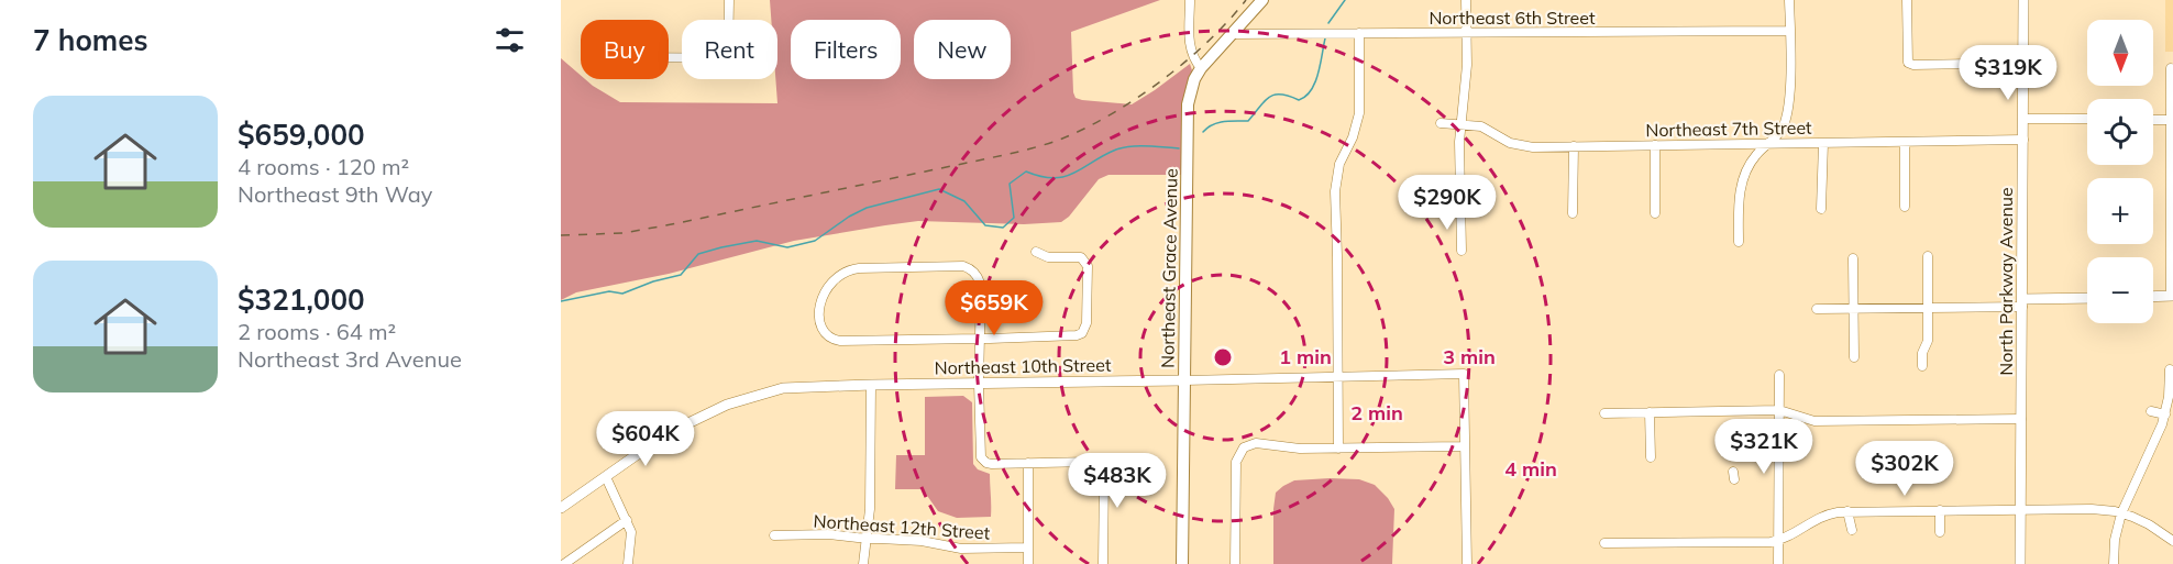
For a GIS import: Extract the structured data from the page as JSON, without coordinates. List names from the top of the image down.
{
  "streets": {
    "main road": ["Northeast Grace Avenue"],
    "street": [
      "Northeast 6th Street",
      "Northeast 7th Street",
      "North Parkway Avenue",
      "Northeast 10th Street",
      "Northeast 12th Street"
    ]
  },
  "crossings": [
    ["Northeast 6th Street", "Northeast Grace Avenue"],
    ["Northeast 7th Street", "North Parkway Avenue"],
    ["Northeast Grace Avenue", "Northeast 10th Street"]
  ],
  "north": "bottom",
  "page": {
    "heading": "7 homes",
    "map_buttons": ["+", "−"],
    "chip": [
      "Buy",
      "Rent",
      "Filters",
      "New"
    ],
    "price": [
      "$319K",
      "$290K",
      "$659K",
      "$604K",
      "$321K",
      "$302K",
      "$483K"
    ],
    "list": [
      {
        "name": "$659,000",
        "note": "4 rooms · 120 m² · Northeast 9th Way"
      },
      {
        "name": "$321,000",
        "note": "2 rooms · 64 m² · Northeast 3rd Avenue"
      }
    ]
  },
  "rings": [
    "1 min",
    "3 min",
    "2 min",
    "4 min"
  ]
}
